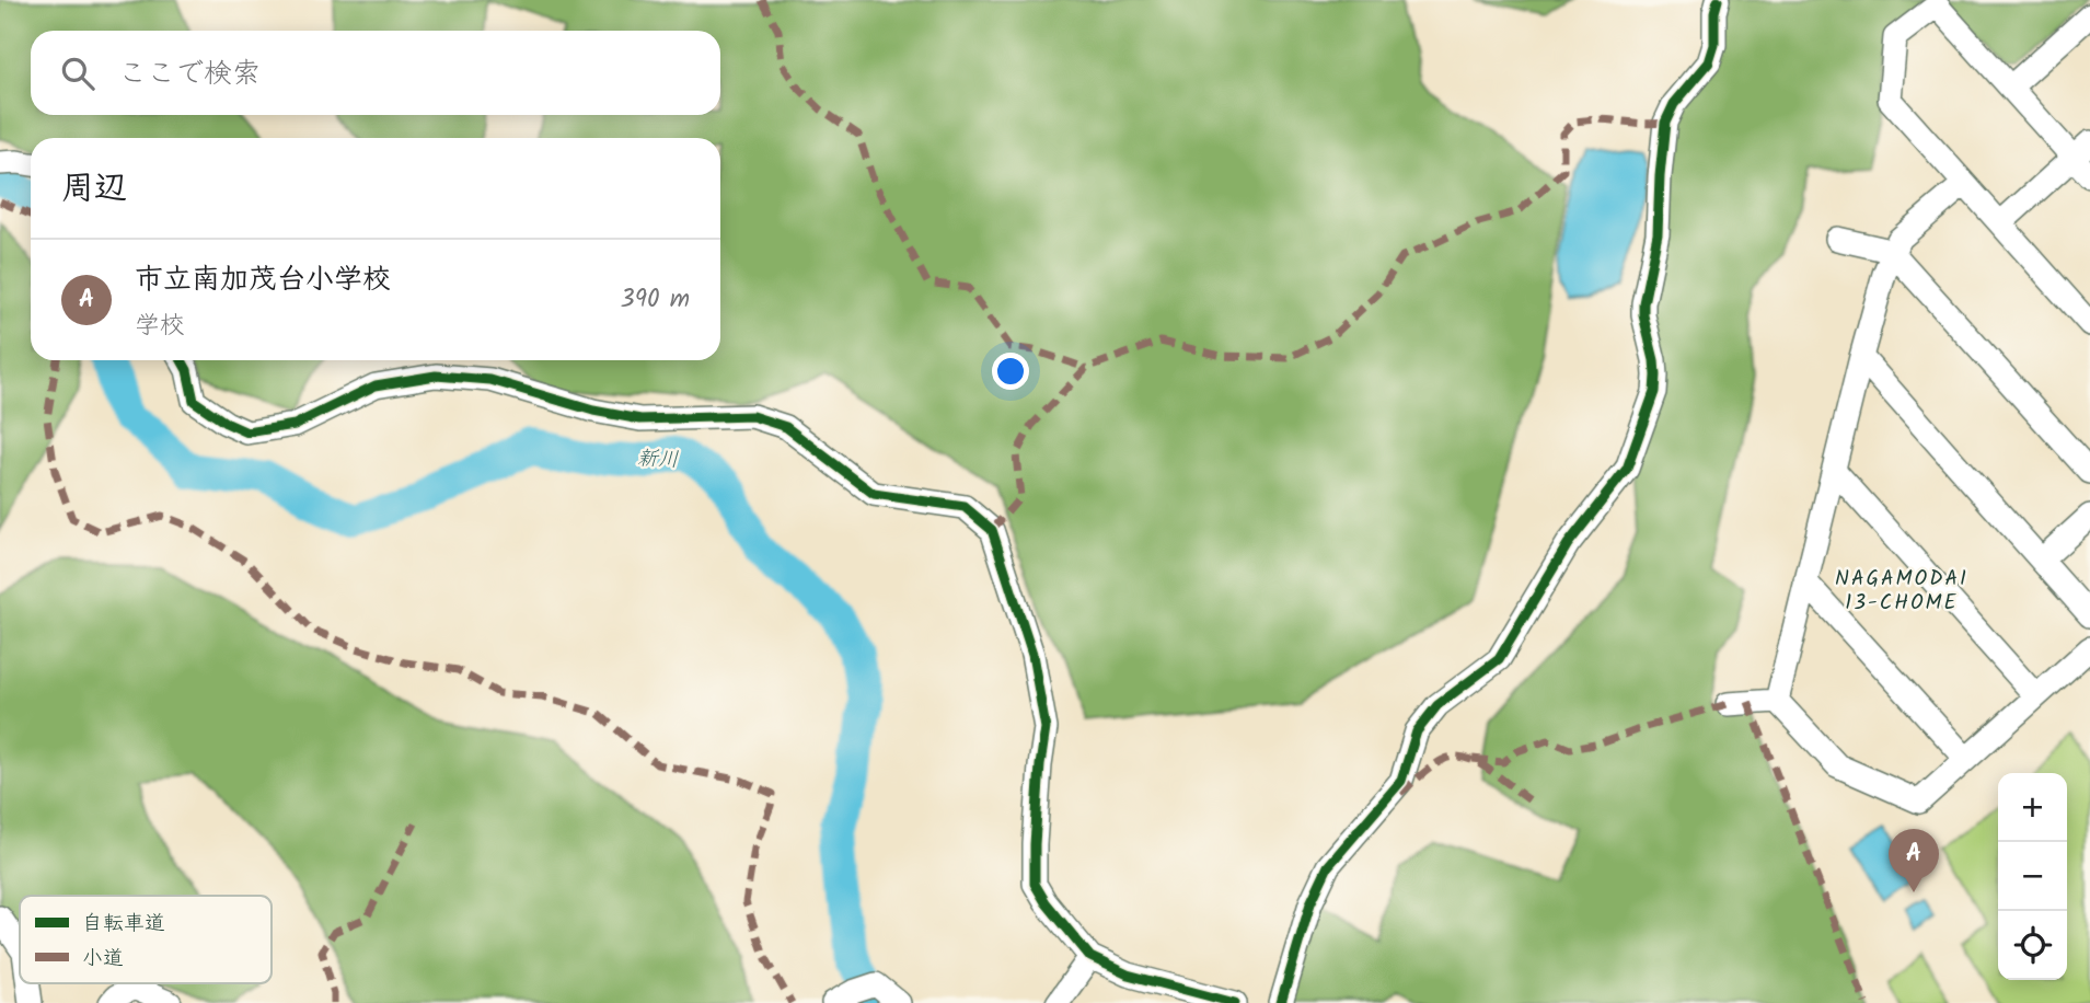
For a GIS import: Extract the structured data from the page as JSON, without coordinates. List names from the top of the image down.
{
  "districts": ["NAGAMODAI 13-CHOME"],
  "water": ["新川"],
  "legend": ["自転車道", "小道"],
  "page": {
    "search": "ここで検索",
    "heading": "周辺",
    "list": [
      {
        "mark": "A",
        "name": "市立南加茂台小学校",
        "note": "学校",
        "value": "390 m"
      }
    ],
    "map_buttons": ["+", "−"],
    "pins": "A"
  }
}
